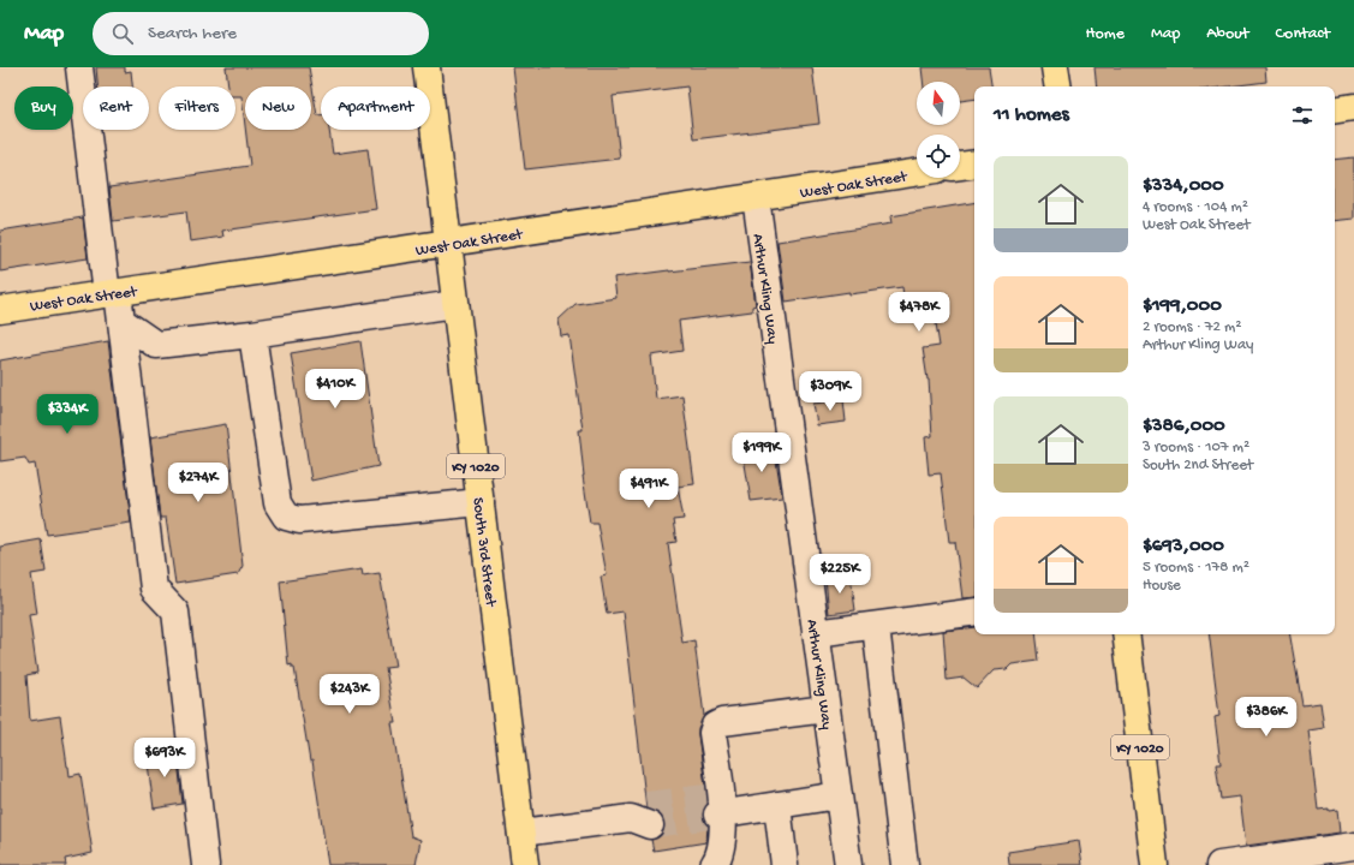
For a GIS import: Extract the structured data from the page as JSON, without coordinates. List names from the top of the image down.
{
  "streets": {
    "main road": ["West Oak Street", "KY 1020", "South 3rd Street"],
    "street": ["Arthur Kling Way"]
  },
  "crossings": [
    ["West Oak Street", "Arthur Kling Way"],
    ["West Oak Street", "South 3rd Street"]
  ],
  "north": "top",
  "page": {
    "header": "Map",
    "search": "Search here",
    "nav": [
      "Home",
      "Map",
      "About",
      "Contact"
    ],
    "chip": [
      "Buy",
      "Rent",
      "Filters",
      "New",
      "Apartment"
    ],
    "heading": "11 homes",
    "list": [
      {
        "name": "$334,000",
        "note": "4 rooms · 104 m² · West Oak Street"
      },
      {
        "name": "$199,000",
        "note": "2 rooms · 72 m² · Arthur Kling Way"
      },
      {
        "name": "$386,000",
        "note": "3 rooms · 107 m² · South 2nd Street"
      },
      {
        "name": "$693,000",
        "note": "5 rooms · 178 m² · House"
      }
    ],
    "price": [
      "$478K",
      "$410K",
      "$309K",
      "$334K",
      "$199K",
      "$274K",
      "$491K",
      "$225K",
      "$243K",
      "$386K",
      "$693K"
    ]
  }
}
